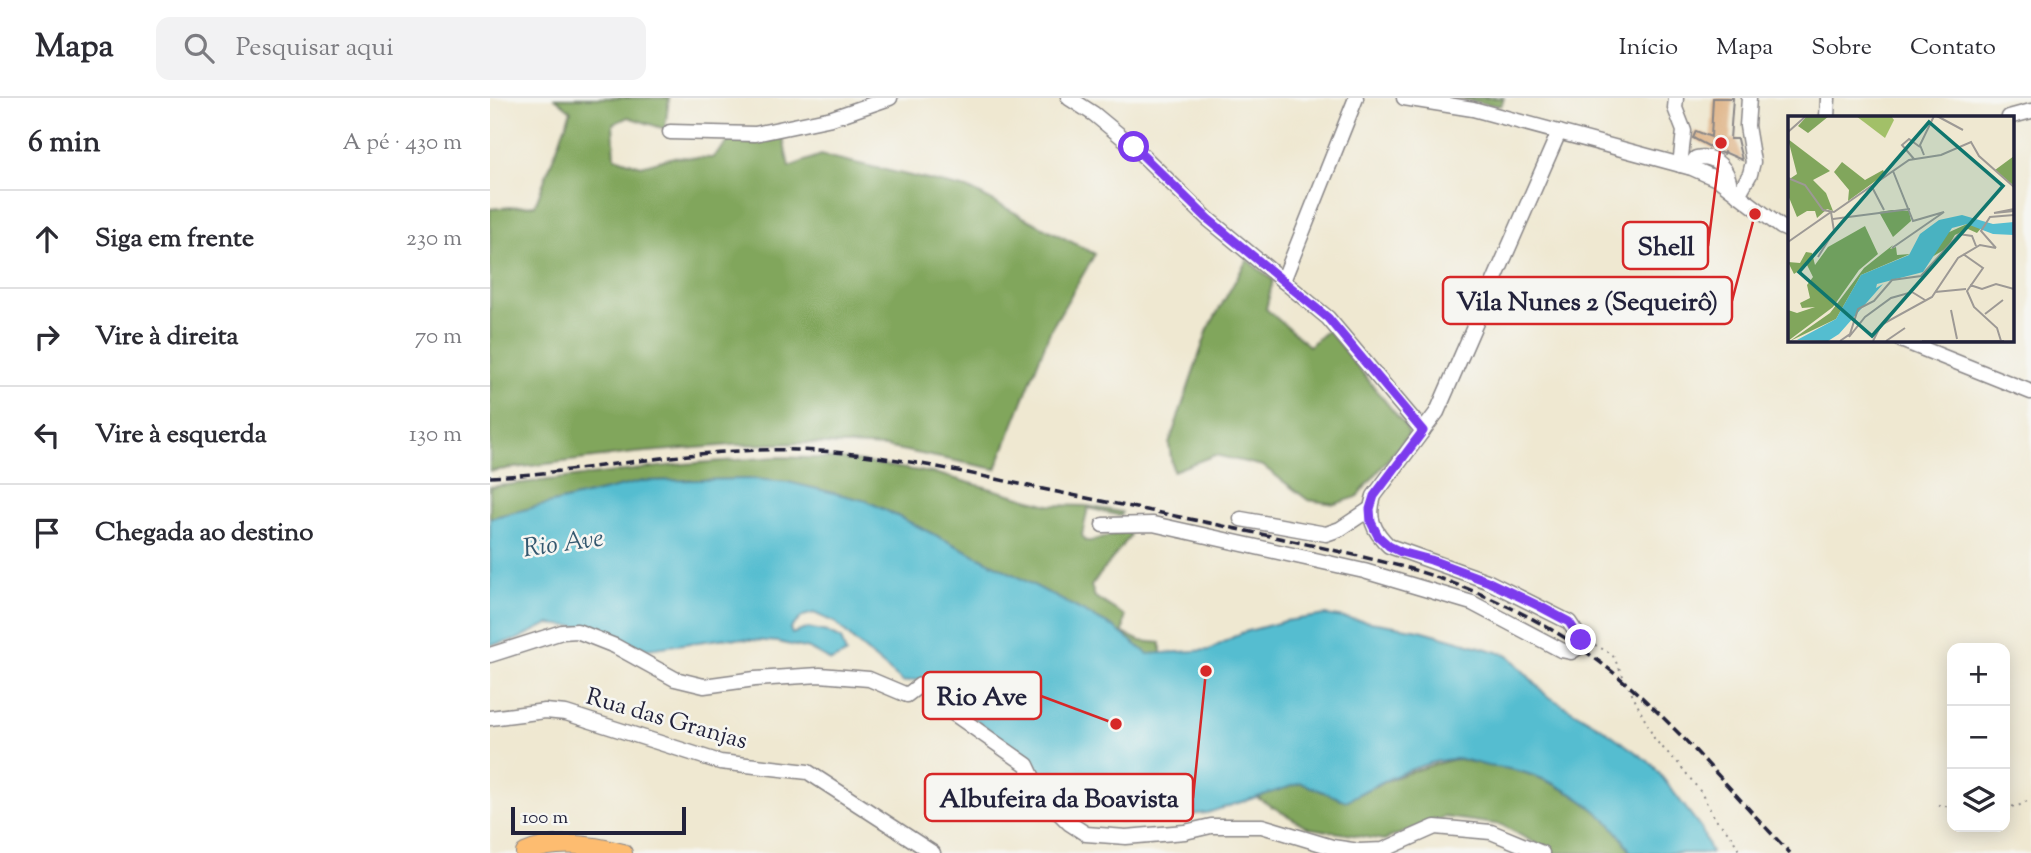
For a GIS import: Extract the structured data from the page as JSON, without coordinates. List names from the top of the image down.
{
  "streets": {
    "street": ["Rua das Granjas"]
  },
  "water": ["Rio Ave"],
  "places": [
    "Shell",
    "Vila Nunes 2 (Sequeirô)",
    "Albufeira da Boavista",
    "Rio Ave"
  ],
  "scale_bar": "100 m",
  "page": {
    "header": "Mapa",
    "search": "Pesquisar aqui",
    "nav": [
      "Início",
      "Mapa",
      "Sobre",
      "Contato"
    ],
    "heading": ["6 min", "A pé · 430 m"],
    "list": [
      ["Siga em frente", "230 m"],
      ["Vire à direita", "70 m"],
      ["Vire à esquerda", "130 m"],
      "Chegada ao destino"
    ],
    "map_buttons": ["+", "−"],
    "scale": "100 m"
  }
}
